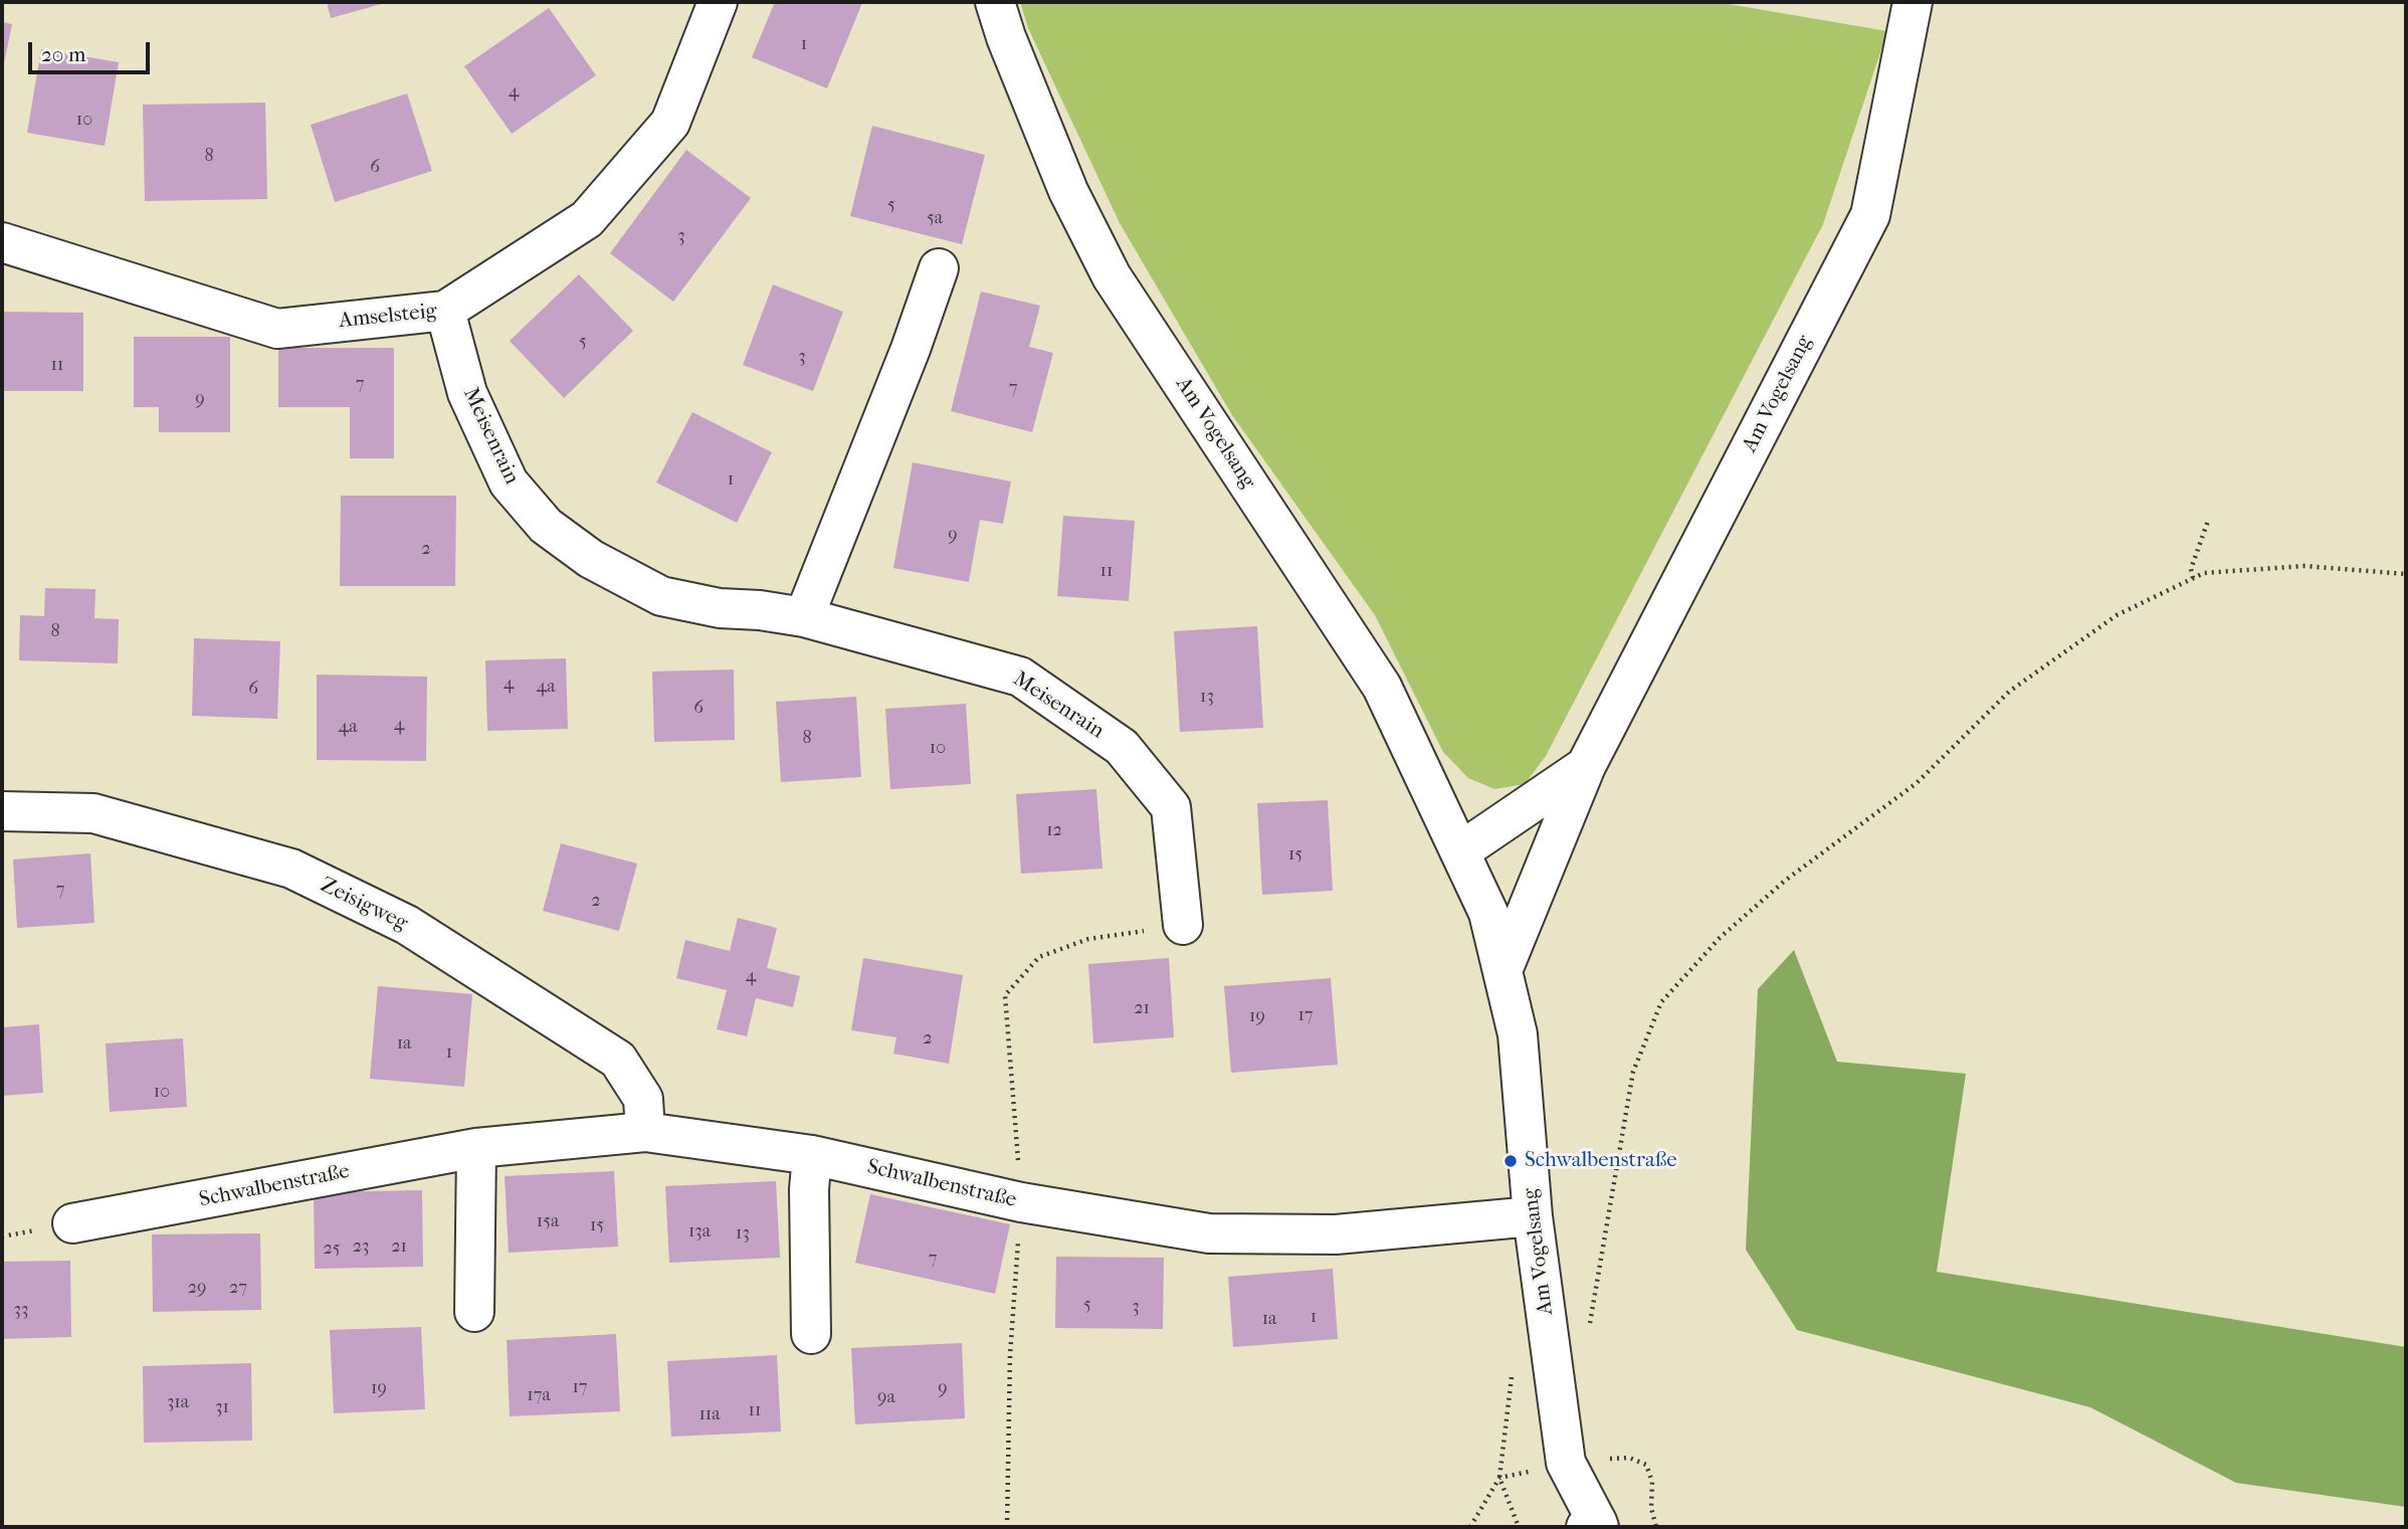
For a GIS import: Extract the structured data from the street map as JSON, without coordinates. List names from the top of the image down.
{
  "streets": {
    "street": [
      "Amselsteig",
      "Am Vogelsang",
      "Meisenrain",
      "Zeisigweg",
      "Schwalbenstraße"
    ]
  },
  "crossings": [
    ["Amselsteig", "Meisenrain"],
    ["Am Vogelsang", "Schwalbenstraße"],
    ["Zeisigweg", "Schwalbenstraße"]
  ],
  "places": ["Schwalbenstraße"],
  "house_numbers": [
    "1",
    "4",
    "10",
    "8",
    "6",
    "5",
    "5a",
    "3",
    "5",
    "3",
    "11",
    "7",
    "7",
    "9",
    "1",
    "9",
    "2",
    "11",
    "8",
    "4",
    "4a",
    "6",
    "13",
    "6",
    "4",
    "4a",
    "8",
    "10",
    "12",
    "15",
    "7",
    "2",
    "4",
    "21",
    "17",
    "19",
    "2",
    "1a",
    "1",
    "10",
    "15a",
    "15",
    "13a",
    "13",
    "23",
    "21",
    "25",
    "7",
    "29",
    "27",
    "5",
    "3",
    "33",
    "1",
    "1a",
    "17",
    "19",
    "9",
    "17a",
    "9a",
    "31a",
    "31",
    "11",
    "11a"
  ],
  "scale_bar": "20 m"
}
